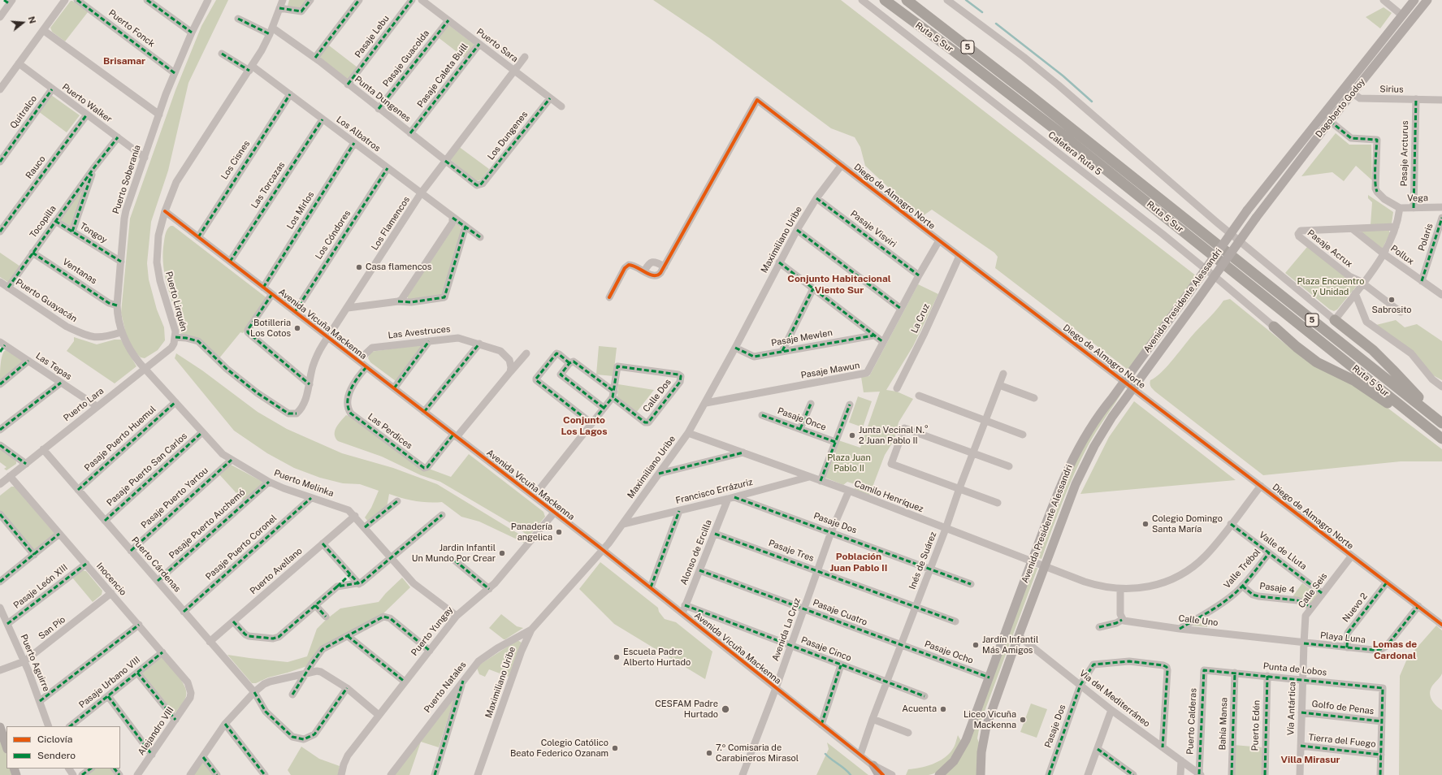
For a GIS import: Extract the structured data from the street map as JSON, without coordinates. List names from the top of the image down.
{
  "streets": {
    "highway": ["Ruta 5 Sur", "5"],
    "main road": ["Dagoberto Godoy", "Avenida Presidente Alessandri"],
    "street": [
      "Puerto Fonck",
      "Pasaje Lebu",
      "Puerto Sara",
      "Pasaje Guacolda",
      "Pasaje Caleta Buill",
      "Sirius",
      "Punta Dungenes",
      "Puerto Walker",
      "Quitralco",
      "Los Albatros",
      "Los Dungenes",
      "Caletera Ruta 5",
      "Pasaje Arcturus",
      "Los Cisnes",
      "Rauco",
      "Puerto Soberanía",
      "Las Torcazas",
      "Diego de Almagro Norte",
      "Vega",
      "Los Mirlos",
      "Tocopilla",
      "Los Flamencos",
      "Pasaje Visviri",
      "Tongoy",
      "Los Cóndores",
      "Polaris",
      "Maximiliano Uribe",
      "Pasaje Acrux",
      "Pollux",
      "Ventanas",
      "Puerto Guayacán",
      "Puerto Lirquén",
      "La Cruz",
      "Avenida Vicuña Mackenna",
      "Las Avestruces",
      "Pasaje Mewlen",
      "Las Tepas",
      "Pasaje Mawun",
      "Calle Dos",
      "Puerto Lara",
      "Pasaje Once",
      "Las Perdices",
      "Pasaje Puerto Huemul",
      "Pasaje Puerto San Carlos",
      "Puerto Melinka",
      "Francisco Errázuriz",
      "Camilo Henríquez",
      "Pasaje Puerto Yartou",
      "Pasaje Dos",
      "Pasaje Puerto Auchemó",
      "Pasaje Puerto Coronel",
      "Pasaje Tres",
      "Valle de Lluta",
      "Alonso de Ercilla",
      "Inés de Suárez",
      "Puerto Cárdenas",
      "Valle Trébol",
      "Puerto Avellano",
      "Inocencio",
      "Pasaje León XIII",
      "Pasaje 4",
      "Calle Seis",
      "Nuevo 2",
      "Pasaje Cuatro",
      "Calle Uno",
      "San Pío",
      "Avenida La Cruz",
      "Puerto Yungay",
      "Playa Luna",
      "Pasaje Cinco",
      "Pasaje Ocho",
      "Puerto Aguirre",
      "Punta de Lobos",
      "Pasaje Urbano VIII",
      "Puerto Natales",
      "Vía del Mediterráneo",
      "Golfo de Penas",
      "Vía Antártica",
      "Puerto Calderas",
      "Bahía Mansa",
      "Puerto Edén",
      "Alejandro VIII",
      "Tierra del Fuego"
    ]
  },
  "crossings": [
    ["Puerto Fonck", "Puerto Soberanía"],
    ["Pasaje Lebu", "Punta Dungenes"],
    ["Puerto Sara", "Pasaje Guacolda"],
    ["Puerto Sara", "Pasaje Caleta Buill"],
    ["Puerto Sara", "Los Dungenes"],
    ["Puerto Sara", "Los Flamencos"],
    ["Pasaje Guacolda", "Punta Dungenes"],
    ["Pasaje Caleta Buill", "Punta Dungenes"],
    ["Sirius", "Dagoberto Godoy"],
    ["Sirius", "Pasaje Arcturus"],
    ["Punta Dungenes", "Los Dungenes"],
    ["Punta Dungenes", "Los Flamencos"],
    ["Punta Dungenes", "Puerto Lirquén"],
    ["Puerto Walker", "Quitralco"],
    ["Puerto Walker", "Rauco"],
    ["Puerto Walker", "Puerto Soberanía"],
    ["Puerto Walker", "Tocopilla"],
    ["Dagoberto Godoy", "Avenida Presidente Alessandri"],
    ["Los Albatros", "Los Cisnes"],
    ["Los Albatros", "Las Torcazas"],
    ["Los Albatros", "Los Mirlos"],
    ["Los Albatros", "Los Flamencos"],
    ["Los Albatros", "Los Cóndores"],
    ["Los Albatros", "Puerto Lirquén"],
    ["Pasaje Arcturus", "Vega"],
    ["Los Cisnes", "Avenida Vicuña Mackenna"],
    ["Puerto Soberanía", "Tongoy"],
    ["Puerto Soberanía", "Ventanas"],
    ["Puerto Soberanía", "Puerto Guayacán"],
    ["Puerto Soberanía", "Puerto Lara"],
    ["Puerto Soberanía", "Puerto Melinka"],
    ["Las Torcazas", "Avenida Vicuña Mackenna"],
    ["Diego de Almagro Norte", "Maximiliano Uribe"],
    ["Diego de Almagro Norte", "Avenida Presidente Alessandri"],
    ["Diego de Almagro Norte", "La Cruz"],
    ["Diego de Almagro Norte", "Pasaje Mawun"],
    ["Diego de Almagro Norte", "Camilo Henríquez"],
    ["Diego de Almagro Norte", "Calle Seis"],
    ["Diego de Almagro Norte", "Nuevo 2"],
    ["Diego de Almagro Norte", "Playa Luna"],
    ["Los Mirlos", "Avenida Vicuña Mackenna"],
    ["Tocopilla", "Tongoy"],
    ["Tocopilla", "Ventanas"],
    ["Tocopilla", "Puerto Guayacán"],
    ["Los Flamencos", "Puerto Lirquén"],
    ["Los Flamencos", "Avenida Vicuña Mackenna"],
    ["Pasaje Visviri", "Maximiliano Uribe"],
    ["Pasaje Visviri", "Pasaje Mawun"],
    ["Los Cóndores", "Avenida Vicuña Mackenna"],
    ["Polaris", "Pollux"],
    ["Maximiliano Uribe", "Avenida Vicuña Mackenna"],
    ["Maximiliano Uribe", "Pasaje Mewlen"],
    ["Maximiliano Uribe", "Pasaje Mawun"],
    ["Maximiliano Uribe", "Francisco Errázuriz"],
    ["Maximiliano Uribe", "Camilo Henríquez"],
    ["Maximiliano Uribe", "Puerto Natales"],
    ["Pasaje Acrux", "Pollux"],
    ["Avenida Presidente Alessandri", "Camilo Henríquez"],
    ["Avenida Presidente Alessandri", "Pasaje Ocho"],
    ["Avenida Presidente Alessandri", "Vía del Mediterráneo"],
    ["Puerto Lirquén", "Avenida Vicuña Mackenna"],
    ["Puerto Lirquén", "Puerto Lara"],
    ["Avenida Vicuña Mackenna", "Las Avestruces"],
    ["Avenida Vicuña Mackenna", "Las Perdices"],
    ["Avenida Vicuña Mackenna", "Alonso de Ercilla"],
    ["Avenida Vicuña Mackenna", "Inés de Suárez"],
    ["Avenida Vicuña Mackenna", "Avenida La Cruz"],
    ["Avenida Vicuña Mackenna", "Puerto Yungay"],
    ["Las Tepas", "Puerto Lara"],
    ["Puerto Lara", "Puerto Melinka"],
    ["Puerto Lara", "Puerto Cárdenas"],
    ["Puerto Lara", "Inocencio"],
    ["Pasaje Puerto Huemul", "Puerto Melinka"],
    ["Pasaje Puerto Huemul", "Puerto Cárdenas"],
    ["Pasaje Puerto San Carlos", "Puerto Melinka"],
    ["Pasaje Puerto San Carlos", "Puerto Cárdenas"],
    ["Puerto Melinka", "Pasaje Puerto Yartou"],
    ["Puerto Melinka", "Pasaje Puerto Auchemó"],
    ["Puerto Melinka", "Pasaje Puerto Coronel"],
    ["Puerto Melinka", "Puerto Avellano"],
    ["Puerto Melinka", "Puerto Yungay"],
    ["Francisco Errázuriz", "Camilo Henríquez"],
    ["Francisco Errázuriz", "Pasaje Dos"],
    ["Francisco Errázuriz", "Alonso de Ercilla"],
    ["Camilo Henríquez", "Valle de Lluta"],
    ["Camilo Henríquez", "Inés de Suárez"],
    ["Camilo Henríquez", "Avenida La Cruz"],
    ["Pasaje Puerto Yartou", "Puerto Cárdenas"],
    ["Pasaje Dos", "Alonso de Ercilla"],
    ["Pasaje Dos", "Inés de Suárez"],
    ["Pasaje Dos", "Avenida La Cruz"],
    ["Pasaje Dos", "Vía del Mediterráneo"],
    ["Pasaje Puerto Auchemó", "Puerto Cárdenas"],
    ["Pasaje Puerto Coronel", "Puerto Cárdenas"],
    ["Pasaje Tres", "Alonso de Ercilla"],
    ["Pasaje Tres", "Inés de Suárez"],
    ["Pasaje Tres", "Avenida La Cruz"],
    ["Valle de Lluta", "Valle Trébol"],
    ["Valle de Lluta", "Calle Seis"],
    ["Alonso de Ercilla", "Pasaje Cuatro"],
    ["Alonso de Ercilla", "Pasaje Cinco"],
    ["Inés de Suárez", "Pasaje Cuatro"],
    ["Inés de Suárez", "Pasaje Cinco"],
    ["Inés de Suárez", "Pasaje Ocho"],
    ["Puerto Cárdenas", "Puerto Avellano"],
    ["Valle Trébol", "Pasaje 4"],
    ["Valle Trébol", "Calle Uno"],
    ["Inocencio", "Pasaje León XIII"],
    ["Inocencio", "San Pío"],
    ["Inocencio", "Pasaje Urbano VIII"],
    ["Inocencio", "Alejandro VIII"],
    ["Pasaje León XIII", "Puerto Aguirre"],
    ["Pasaje 4", "Calle Seis"],
    ["Calle Seis", "Calle Uno"],
    ["Calle Seis", "Playa Luna"],
    ["Calle Seis", "Vía Antártica"],
    ["Nuevo 2", "Playa Luna"],
    ["Pasaje Cuatro", "Avenida La Cruz"],
    ["Pasaje Cuatro", "Pasaje Ocho"],
    ["Calle Uno", "Playa Luna"],
    ["Calle Uno", "Vía Antártica"],
    ["San Pío", "Puerto Aguirre"],
    ["Avenida La Cruz", "Pasaje Cinco"],
    ["Playa Luna", "Vía Antártica"],
    ["Punta de Lobos", "Golfo de Penas"],
    ["Punta de Lobos", "Vía Antártica"],
    ["Punta de Lobos", "Puerto Calderas"],
    ["Punta de Lobos", "Bahía Mansa"],
    ["Punta de Lobos", "Puerto Edén"],
    ["Vía del Mediterráneo", "Puerto Calderas"],
    ["Golfo de Penas", "Vía Antártica"],
    ["Vía Antártica", "Tierra del Fuego"]
  ],
  "districts": [
    "Brisamar",
    "Conjunto Habitacional Viento Sur",
    "Conjunto Los Lagos",
    "Población Juan Pablo II",
    "Lomas de Cardonal",
    "Villa Mirasur"
  ],
  "parks": ["Plaza Encuentro y Unidad", "Plaza Juan Pablo II"],
  "places": [
    "Casa flamencos",
    "Sabrosito",
    "Botilleria Los Cotos",
    "Junta Vecinal N.° 2 Juan Pablo II",
    "Colegio Domingo Santa María",
    "Panadería angelica",
    "Jardin Infantil Un Mundo Por Crear",
    "Jardín Infantil Más Amigos",
    "Escuela Padre Alberto Hurtado",
    "CESFAM Padre Hurtado",
    "Acuenta",
    "Liceo Vicuña Mackenna",
    "Colegio Católico Beato Federico Ozanam",
    "7.º Comisaria de Carabineros Mirasol"
  ],
  "legend": ["Ciclovía", "Sendero"],
  "north": "right"
}
